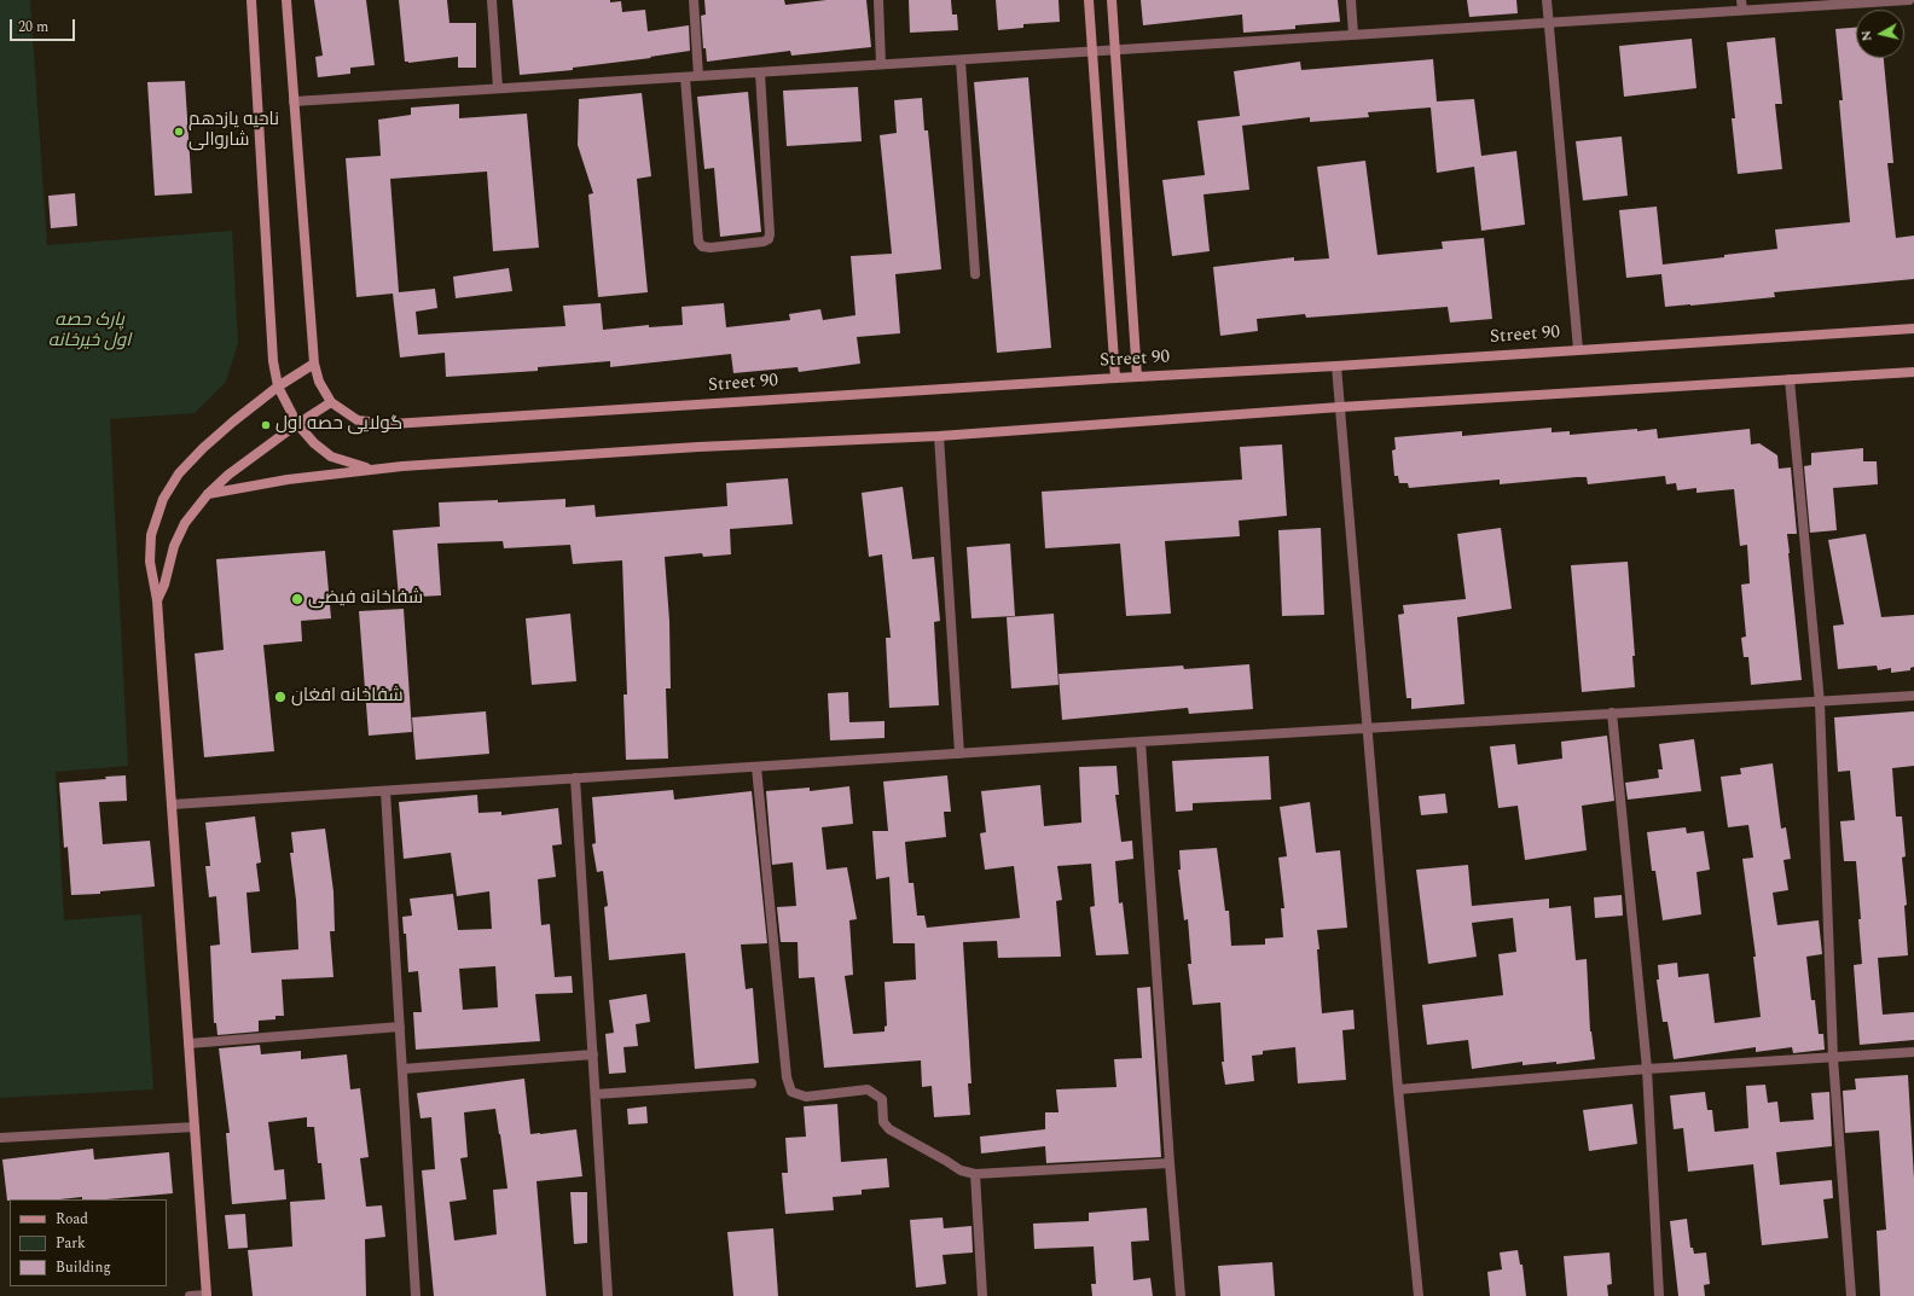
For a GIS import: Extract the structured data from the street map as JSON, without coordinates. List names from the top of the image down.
{
  "streets": {
    "main road": ["Street 90"]
  },
  "parks": ["پارک حصه اول خیرخانه"],
  "places": [
    "ناحیه یازدهم شاروالی",
    "گولایی حصه اول",
    "شفاخانه فیضی",
    "شفاخانه افغان"
  ],
  "legend": ["Road", "Park", "Building"],
  "scale_bar": "20 m",
  "north": "left"
}
